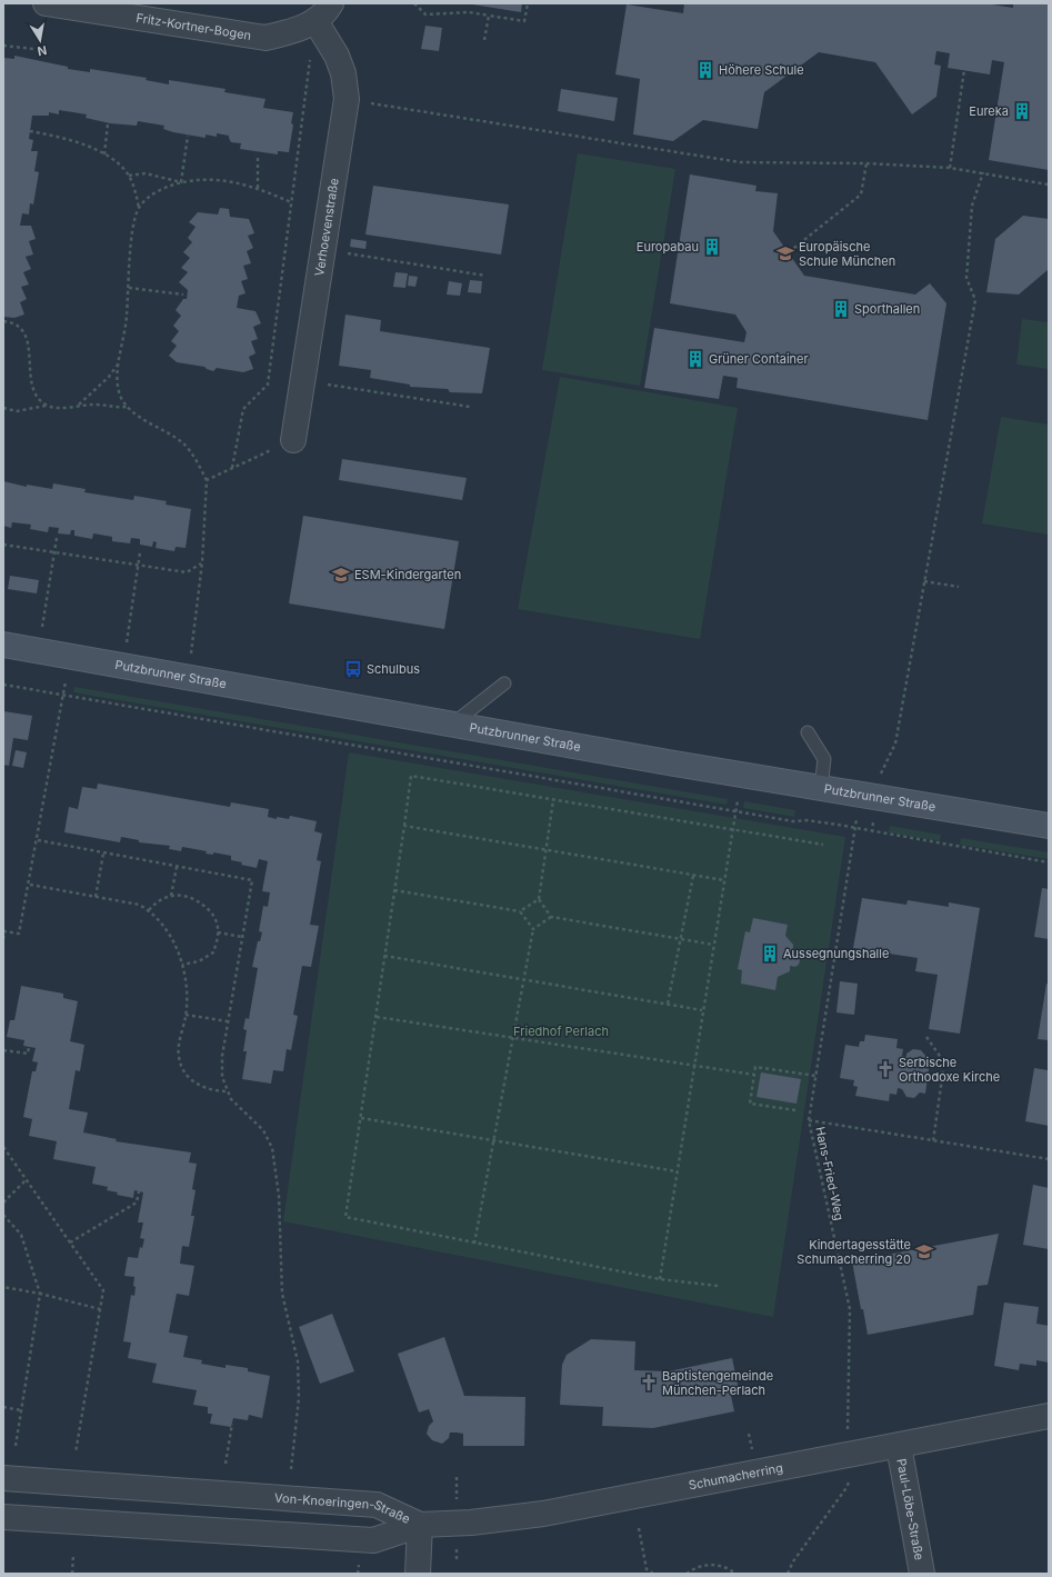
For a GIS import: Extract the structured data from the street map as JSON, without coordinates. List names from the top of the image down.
{
  "streets": {
    "main road": ["Putzbrunner Straße"],
    "street": [
      "Fritz-Kortner-Bogen",
      "Verhoevenstraße",
      "Schumacherring",
      "Paul-Löbe-Straße",
      "Von-Knoeringen-Straße"
    ],
    "path": ["Hans-Fried-Weg"]
  },
  "crossings": [
    ["Fritz-Kortner-Bogen", "Verhoevenstraße"],
    ["Hans-Fried-Weg", "Schumacherring"],
    ["Schumacherring", "Paul-Löbe-Straße"],
    ["Schumacherring", "Von-Knoeringen-Straße"]
  ],
  "parks": ["Friedhof Perlach"],
  "places": {
    "building": [
      "Höhere Schule",
      "Eureka",
      "Europabau",
      "Sporthallen",
      "Grüner Container",
      "Aussegnungshalle"
    ],
    "school or university": ["Europäische Schule München", "ESM-Kindergarten", "Kindertagesstätte Schumacherring 20"],
    "bus stop": ["Schulbus"],
    "church": ["Serbische Orthodoxe Kirche", "Baptistengemeinde München-Perlach"]
  },
  "north": "bottom"
}
